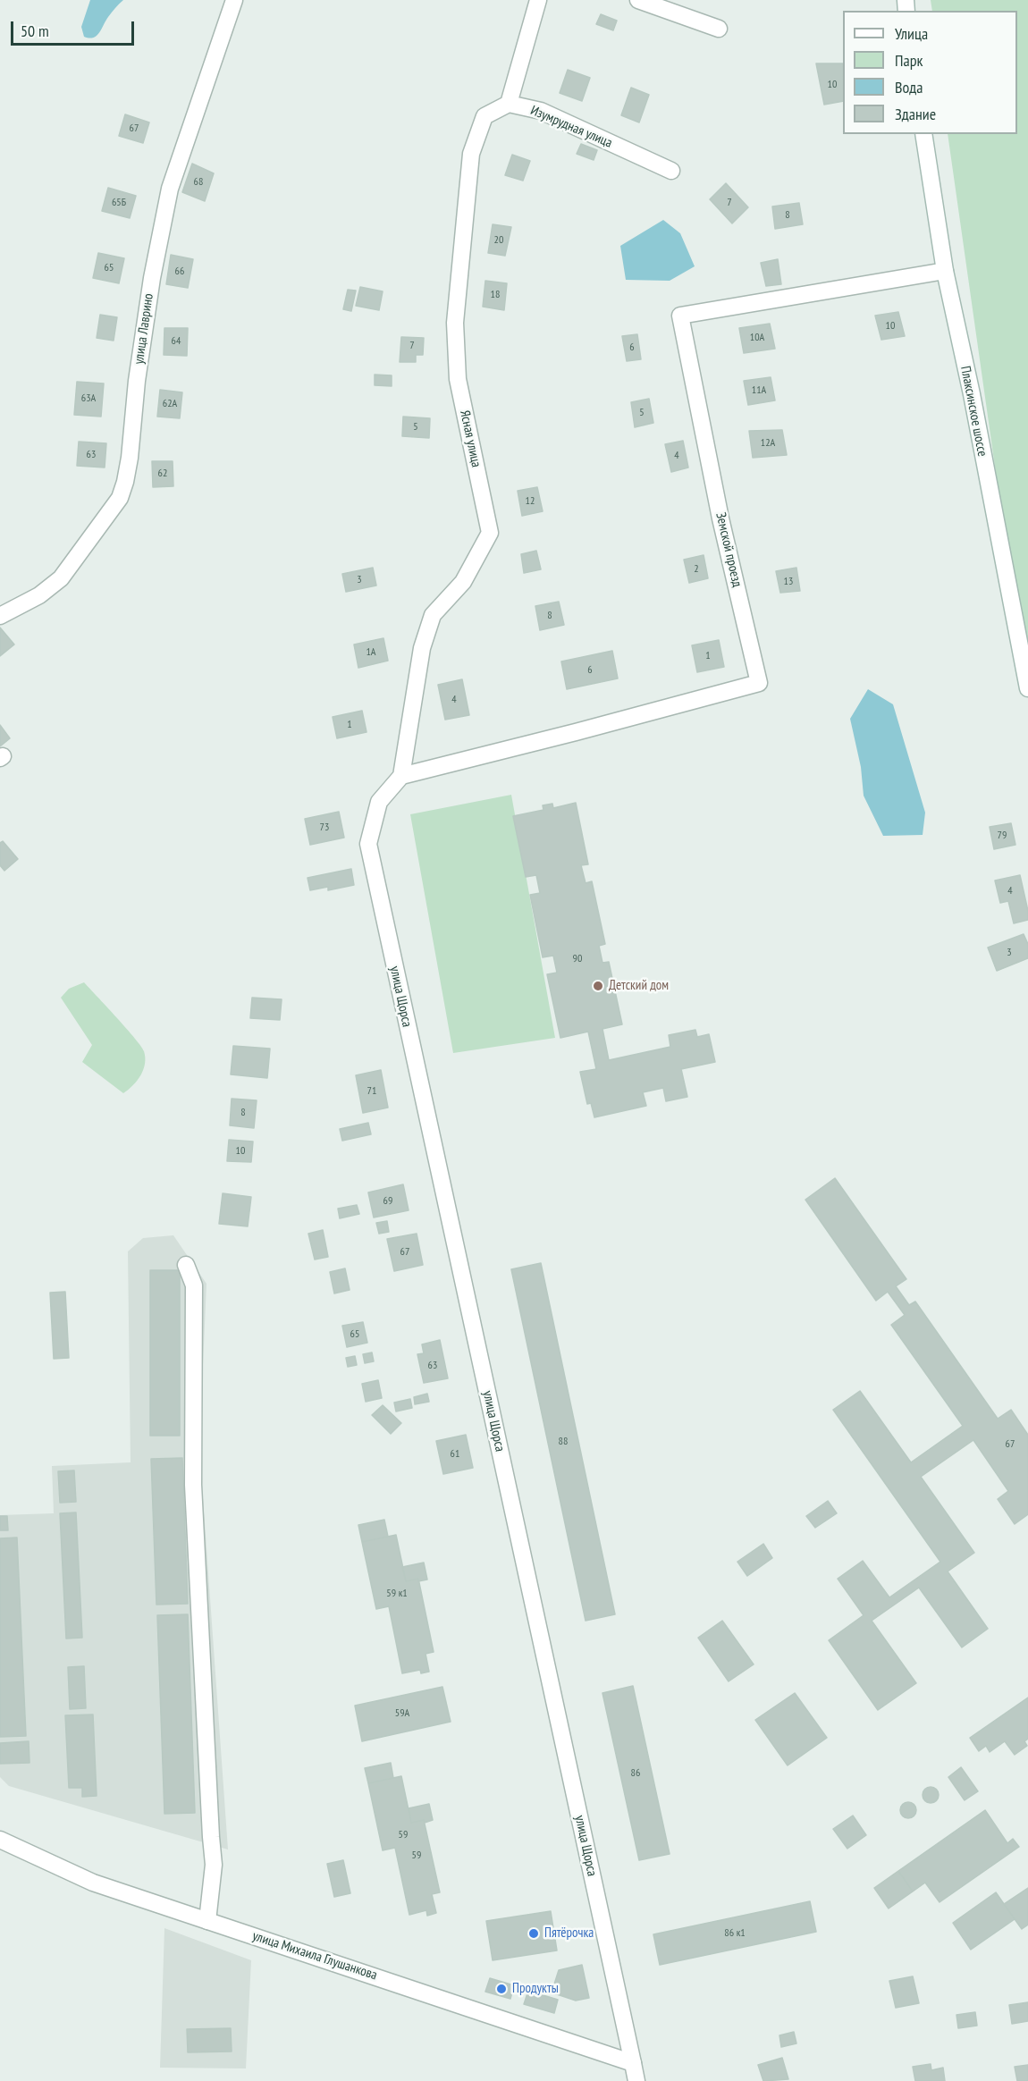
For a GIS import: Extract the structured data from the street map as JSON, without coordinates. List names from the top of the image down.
{
  "streets": {
    "street": [
      "Изумрудная улица",
      "улица Лаврино",
      "Плаксинское шоссе",
      "Ясная улица",
      "Земской проезд",
      "улица Щорса",
      "улица Михаила Глушанкова"
    ]
  },
  "crossings": [
    ["Изумрудная улица", "Ясная улица"],
    ["Плаксинское шоссе", "Земской проезд"],
    ["Ясная улица", "Земской проезд"],
    ["Ясная улица", "улица Щорса"],
    ["Земской проезд", "улица Щорса"],
    ["улица Щорса", "улица Михаила Глушанкова"]
  ],
  "places": ["Детский дом", "Пятёрочка", "Продукты"],
  "house_numbers": [
    "10",
    "67",
    "68",
    "65Б",
    "7",
    "8",
    "20",
    "65",
    "66",
    "18",
    "10",
    "10А",
    "64",
    "7",
    "6",
    "11А",
    "63А",
    "62А",
    "5",
    "5",
    "12А",
    "63",
    "4",
    "62",
    "12",
    "2",
    "3",
    "13",
    "8",
    "1А",
    "1",
    "6",
    "4",
    "1",
    "73",
    "79",
    "4",
    "3",
    "90",
    "71",
    "8",
    "10",
    "69",
    "67",
    "65",
    "63",
    "88",
    "67",
    "61",
    "59 к1",
    "59А",
    "86",
    "59",
    "59",
    "86 к1"
  ],
  "legend": [
    "Улица",
    "Парк",
    "Вода",
    "Здание"
  ],
  "scale_bar": "50 m"
}
